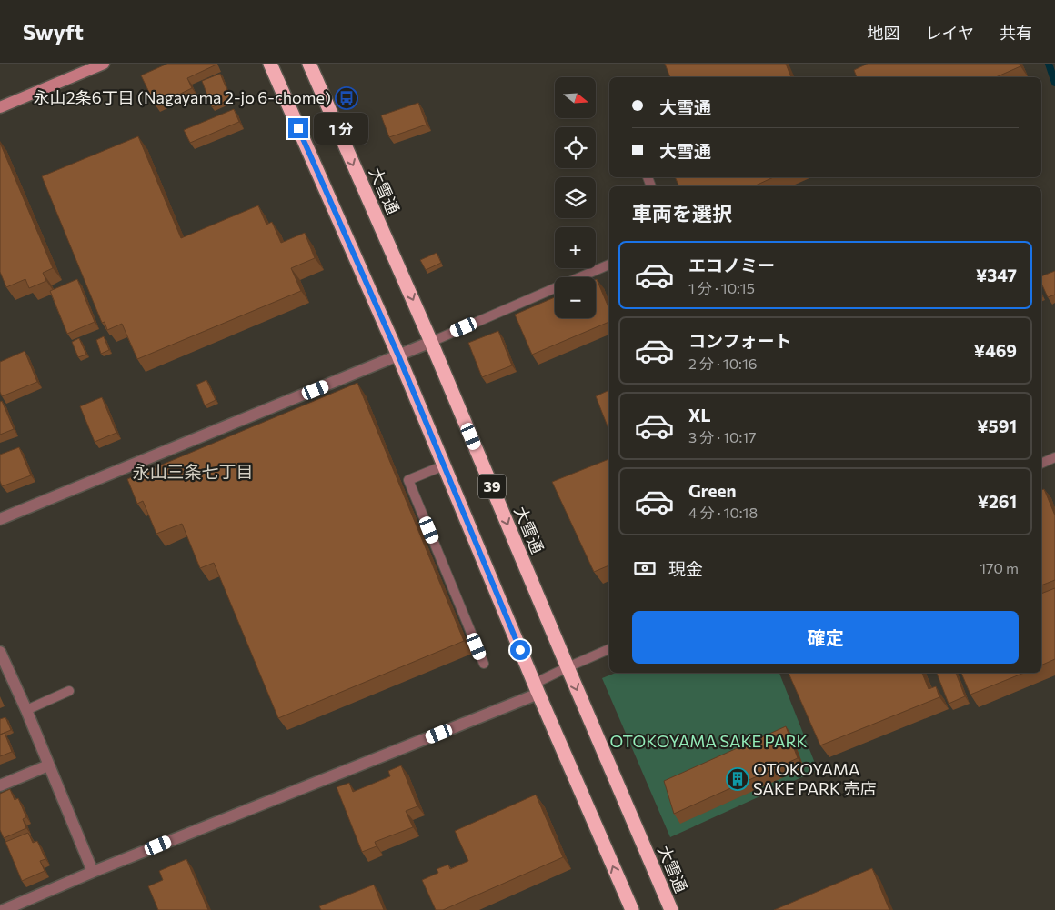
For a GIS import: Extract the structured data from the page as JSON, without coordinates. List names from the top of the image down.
{
  "streets": {
    "highway": ["大雪通", "39"]
  },
  "districts": ["永山三条七丁目"],
  "parks": ["OTOKOYAMA SAKE PARK"],
  "places": {
    "bus stop": ["永山2条6丁目 (Nagayama 2-jo 6-chome)"],
    "building": ["OTOKOYAMA SAKE PARK 売店"]
  },
  "north": "right",
  "page": {
    "header": "Swyft",
    "nav": ["地図", "レイヤ", "共有"],
    "map_buttons": ["+", "−"],
    "banner": ["大雪通", "大雪通"],
    "bubble": "1 分",
    "heading": "車両を選択",
    "list": [
      {
        "name": "エコノミー",
        "note": "1 分 · 10:15",
        "value": "¥347"
      },
      {
        "name": "コンフォート",
        "note": "2 分 · 10:16",
        "value": "¥469"
      },
      {
        "name": "XL",
        "note": "3 分 · 10:17",
        "value": "¥591"
      },
      {
        "name": "Green",
        "note": "4 分 · 10:18",
        "value": "¥261"
      }
    ],
    "pay": ["現金", "170 m"],
    "buttons": "確定"
  }
}
